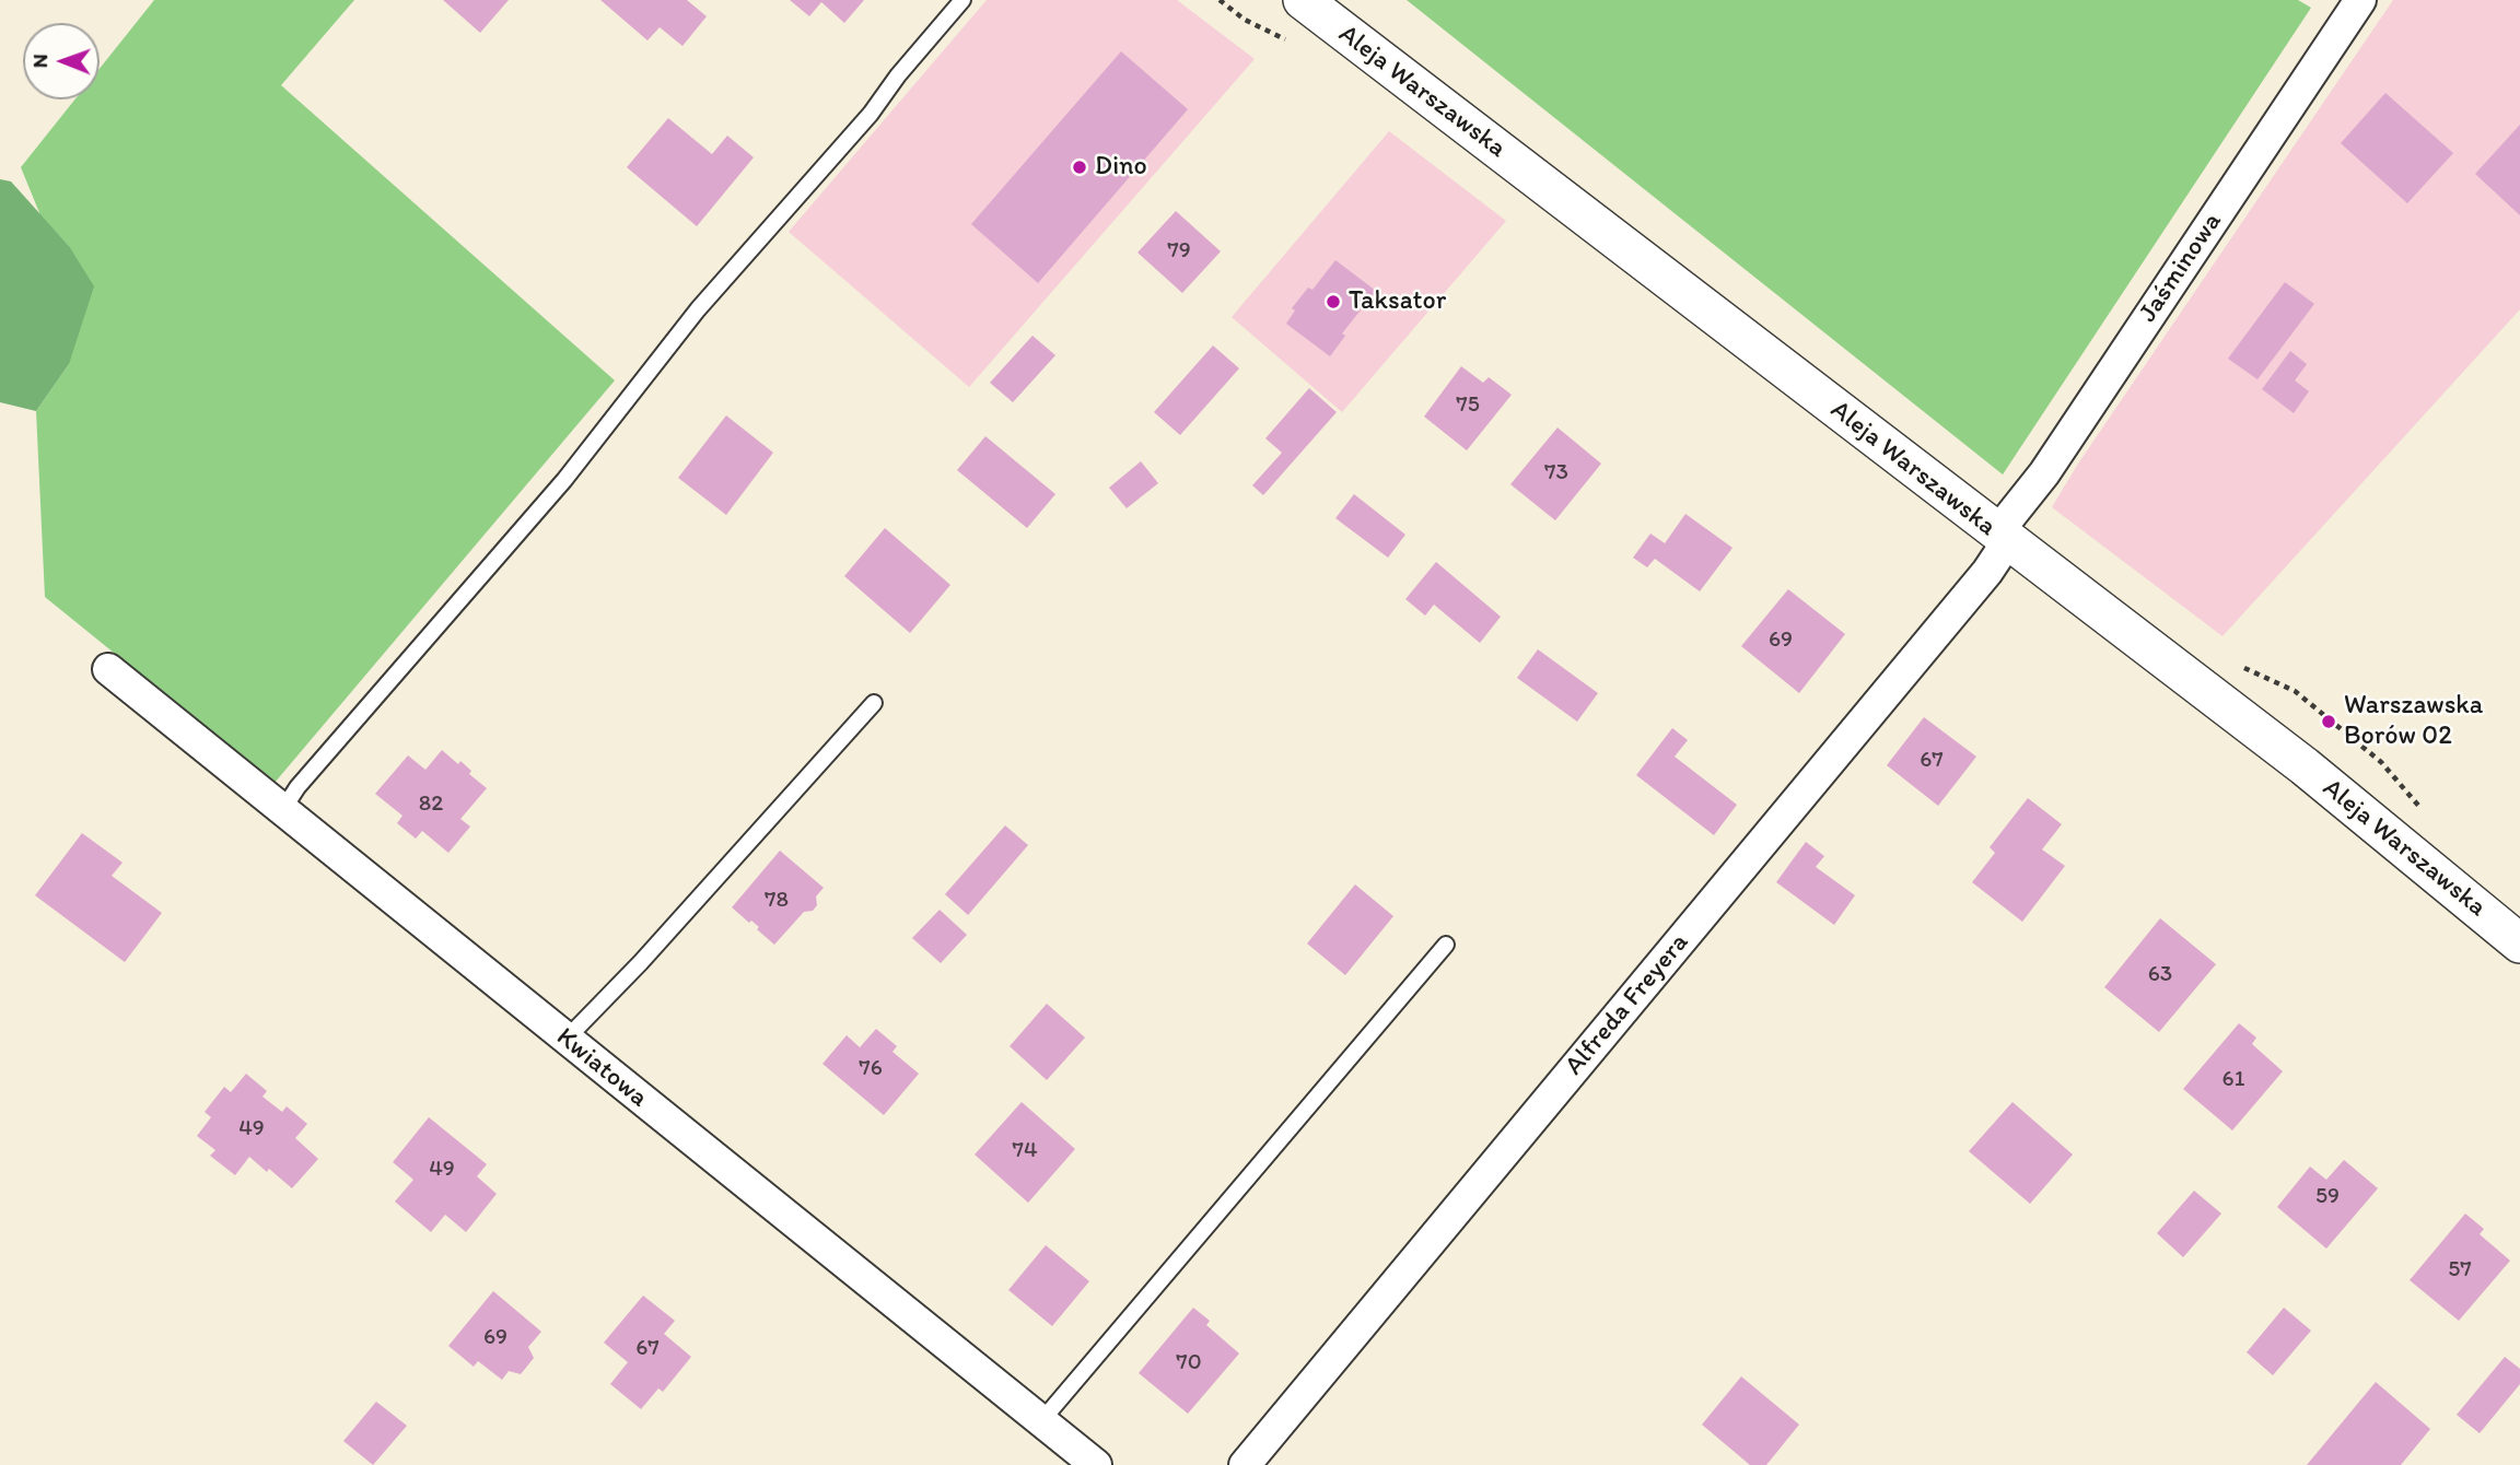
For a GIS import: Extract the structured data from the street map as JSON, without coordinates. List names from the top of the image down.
{
  "streets": {
    "street": [
      "Aleja Warszawska",
      "Jaśminowa",
      "Alfreda Freyera",
      "Kwiatowa"
    ]
  },
  "crossings": [
    ["Aleja Warszawska", "Jaśminowa"],
    ["Aleja Warszawska", "Alfreda Freyera"],
    ["Jaśminowa", "Alfreda Freyera"]
  ],
  "places": ["Dino", "Taksator", "Warszawska Borów 02"],
  "house_numbers": [
    "79",
    "75",
    "73",
    "69",
    "67",
    "82",
    "78",
    "63",
    "76",
    "61",
    "49",
    "74",
    "49",
    "59",
    "57",
    "69",
    "67",
    "70"
  ],
  "north": "left"
}
